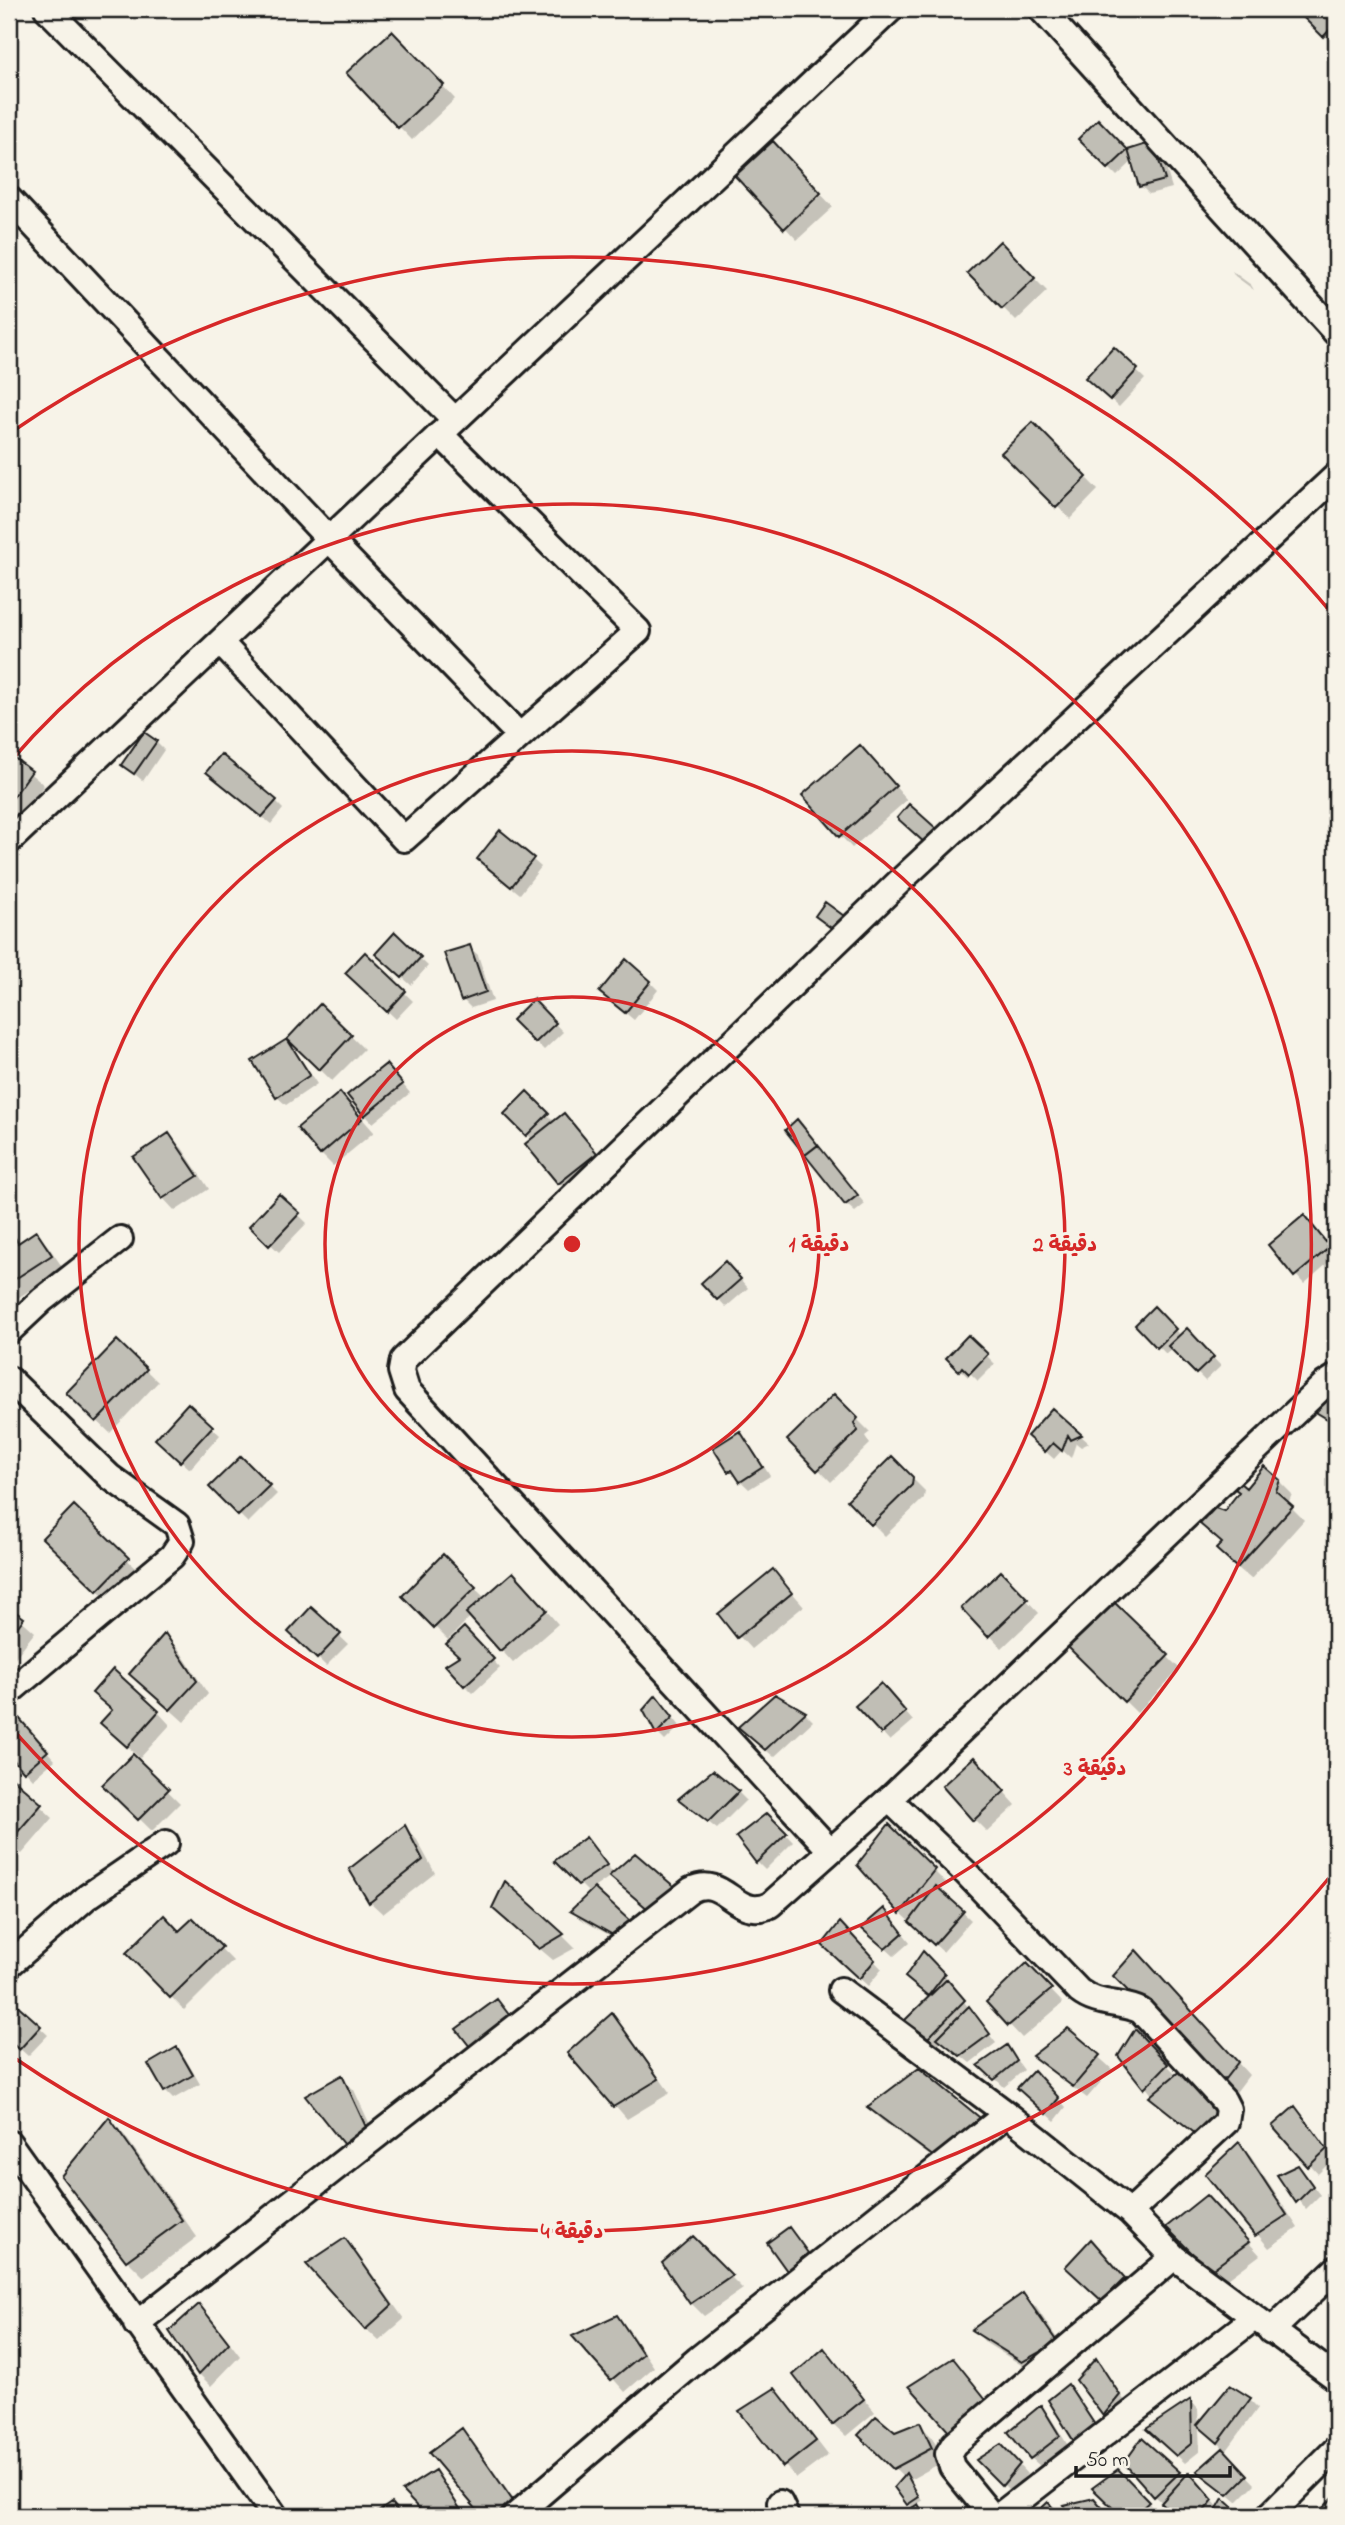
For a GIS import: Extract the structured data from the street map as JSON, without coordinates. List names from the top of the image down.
{
  "scale_bar": "50 m",
  "rings": [
    "1 دقيقة",
    "2 دقيقة",
    "3 دقيقة",
    "4 دقيقة"
  ]
}
